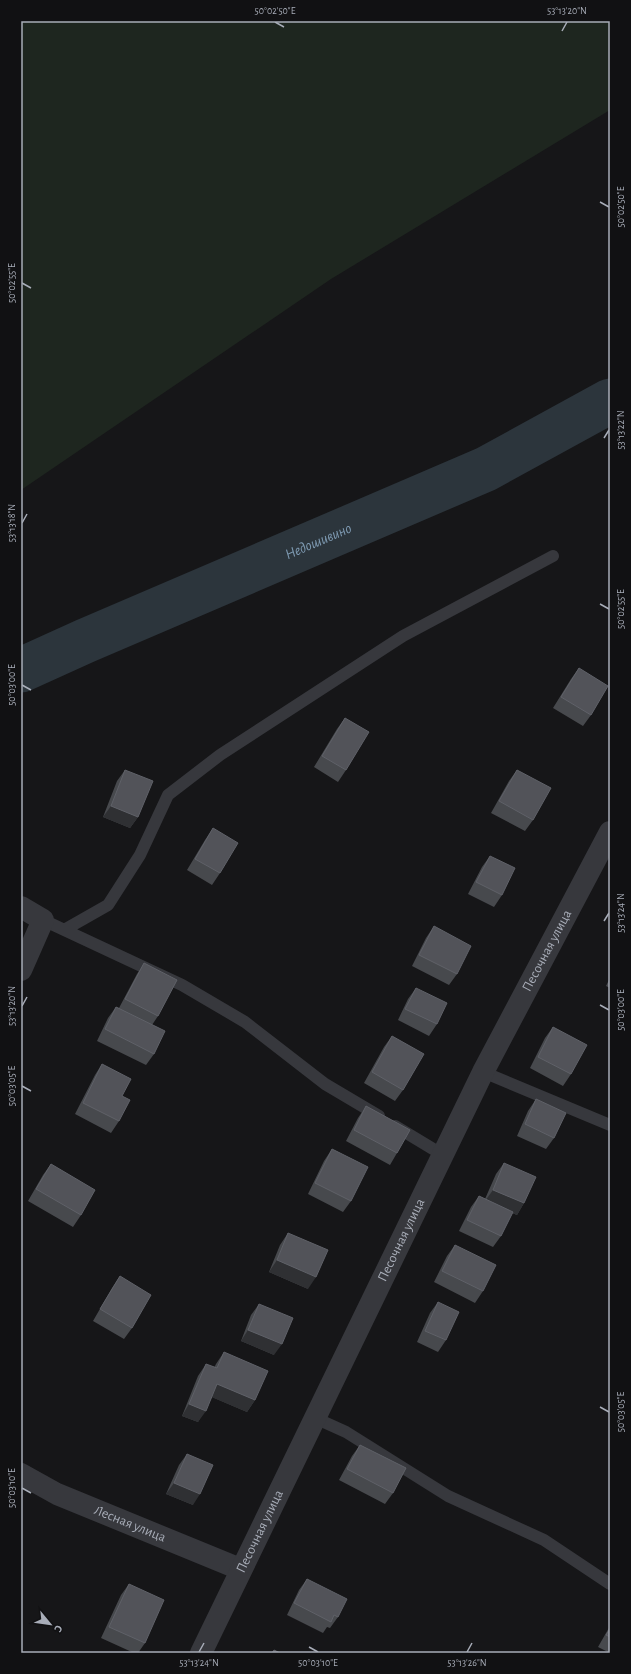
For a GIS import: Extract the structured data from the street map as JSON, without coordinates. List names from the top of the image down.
{
  "streets": {
    "street": ["Песочная улица", "Лесная улица"]
  },
  "crossings": [
    ["Песочная улица", "Лесная улица"]
  ],
  "water": ["Недошивино"],
  "north": "bottom right",
  "coordinates": [
    "50°02'50\"E",
    "53°13'20\"N",
    "50°02'55\"E",
    "53°13'22\"N",
    "53°13'18\"N",
    "50°03'00\"E",
    "53°13'24\"N",
    "50°03'05\"E",
    "50°03'10\"E",
    "53°13'26\"N"
  ]
}
